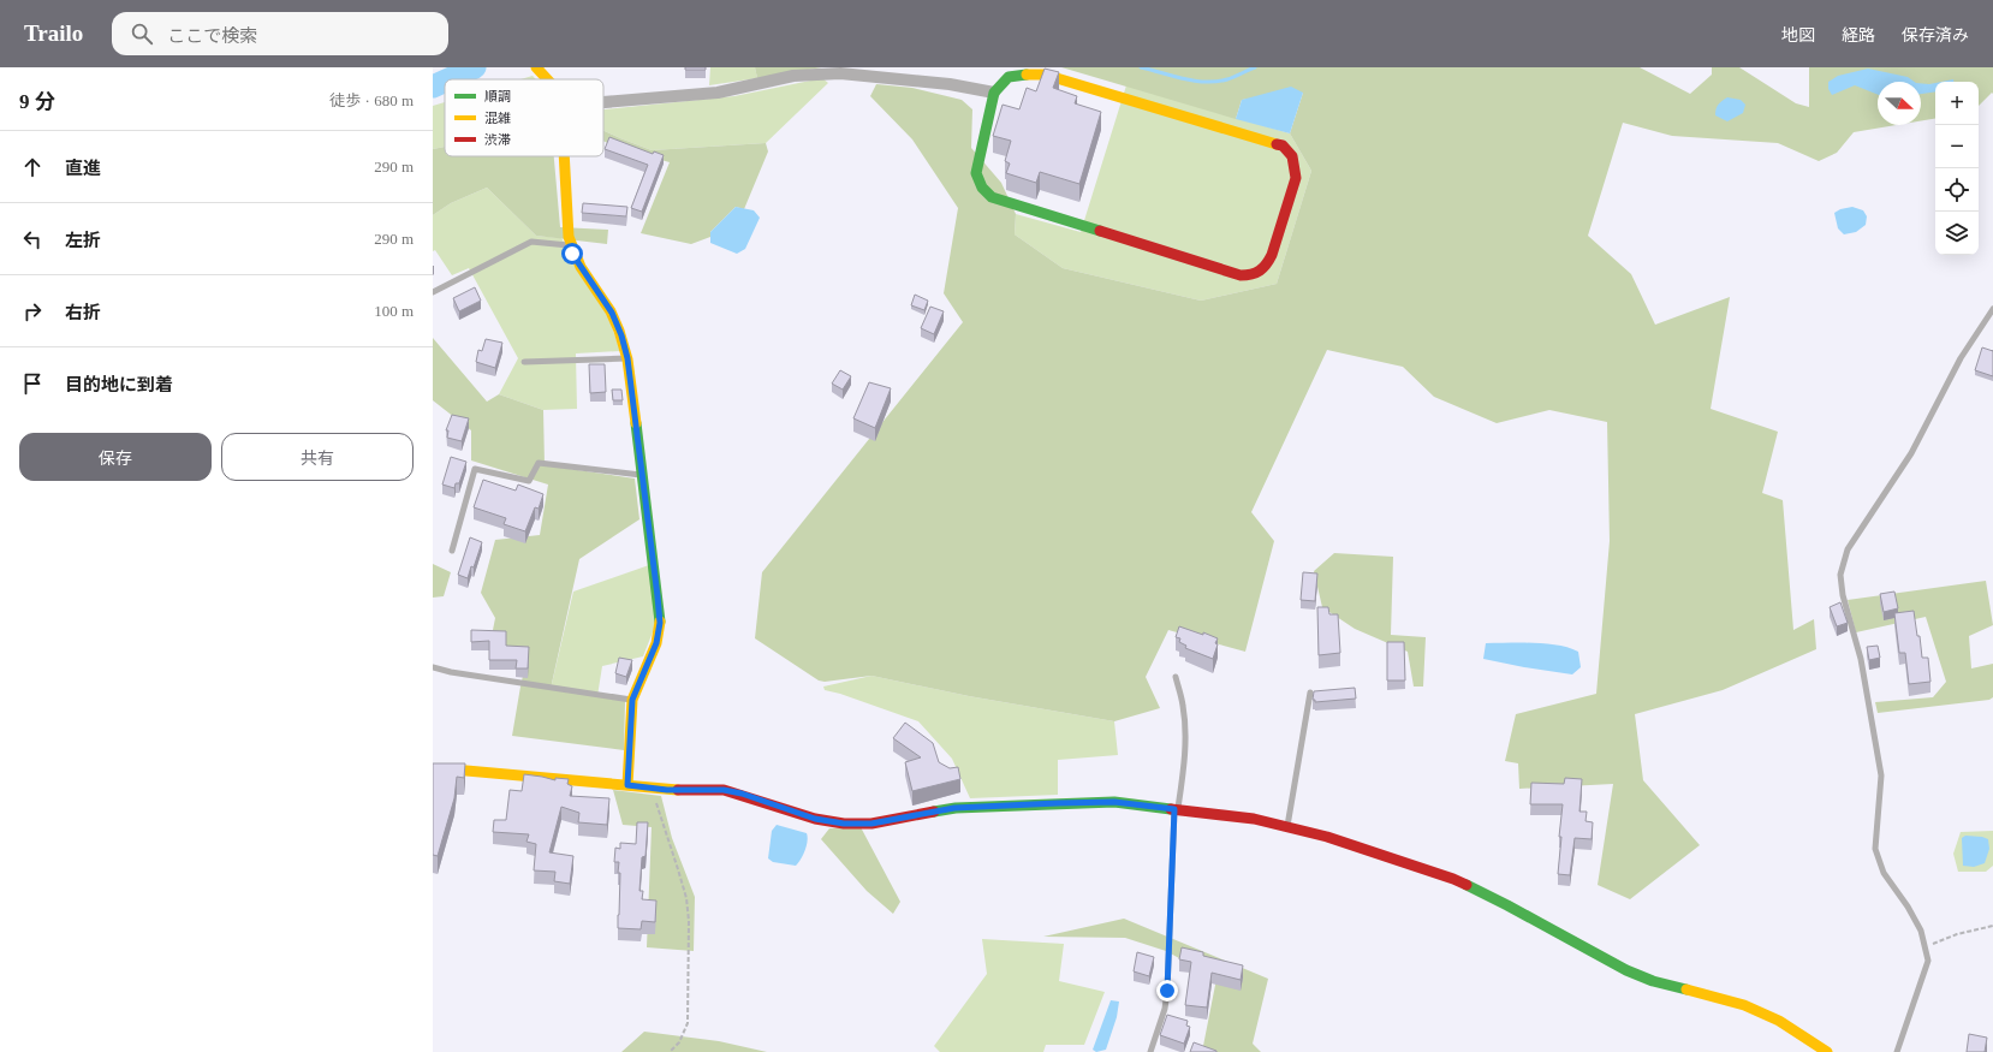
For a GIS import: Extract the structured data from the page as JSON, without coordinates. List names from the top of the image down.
{
  "legend": ["順調", "混雑", "渋滞"],
  "north": "right",
  "page": {
    "header": "Trailo",
    "search": "ここで検索",
    "nav": ["地図", "経路", "保存済み"],
    "heading": ["9 分", "徒歩 · 680 m"],
    "map_buttons": ["+", "−"],
    "list": [
      ["直進", "290 m"],
      ["左折", "290 m"],
      ["右折", "100 m"],
      "目的地に到着"
    ],
    "buttons": ["保存", "共有"]
  }
}
